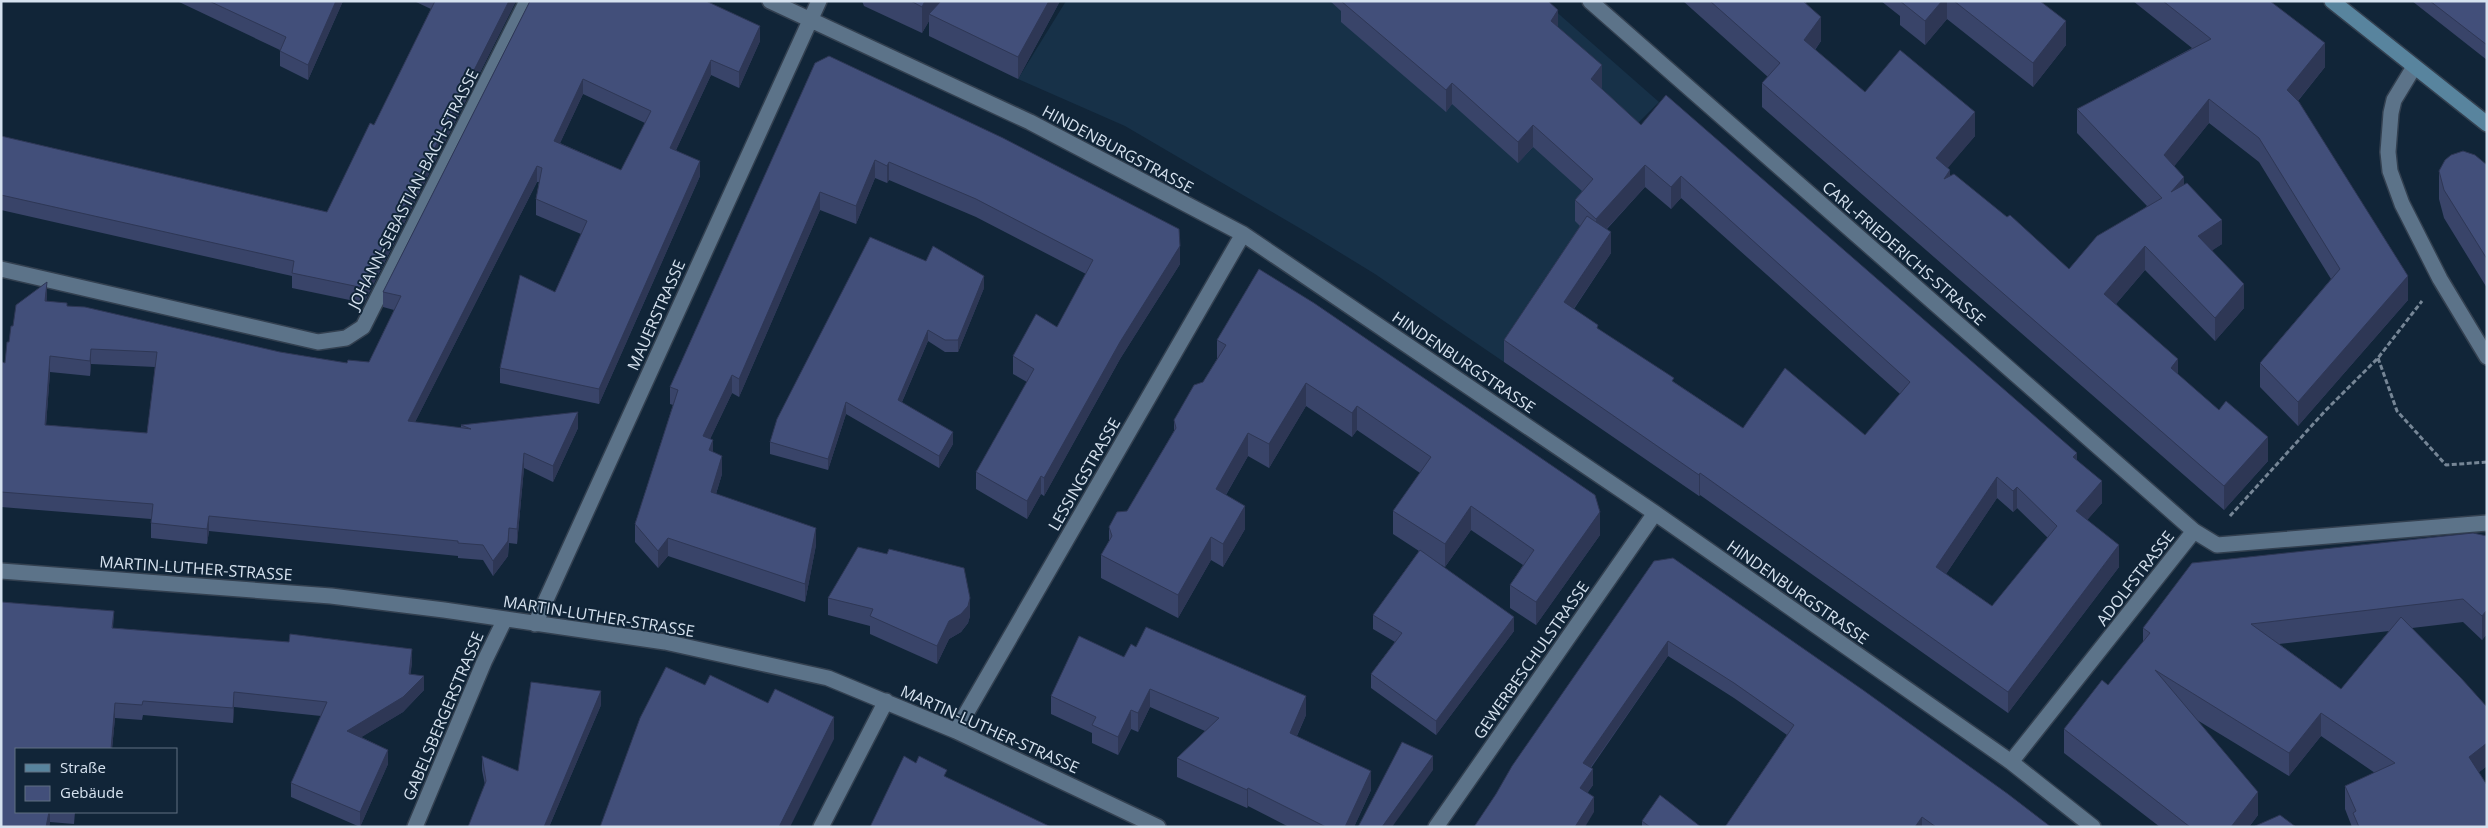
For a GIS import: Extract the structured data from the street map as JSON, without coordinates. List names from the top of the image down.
{
  "streets": {
    "street": [
      "HINDENBURGSTRASSE",
      "JOHANN-SEBASTIAN-BACH-STRASSE",
      "CARL-FRIEDERICHS-STRASSE",
      "MAUERSTRASSE",
      "LESSINGSTRASSE",
      "MARTIN-LUTHER-STRASSE",
      "ADOLFSTRASSE",
      "GEWERBESCHULSTRASSE",
      "GABELSBERGERSTRASSE"
    ]
  },
  "crossings": [
    ["HINDENBURGSTRASSE", "MAUERSTRASSE"],
    ["HINDENBURGSTRASSE", "LESSINGSTRASSE"],
    ["HINDENBURGSTRASSE", "ADOLFSTRASSE"],
    ["HINDENBURGSTRASSE", "GEWERBESCHULSTRASSE"],
    ["CARL-FRIEDERICHS-STRASSE", "ADOLFSTRASSE"],
    ["MAUERSTRASSE", "MARTIN-LUTHER-STRASSE"],
    ["LESSINGSTRASSE", "MARTIN-LUTHER-STRASSE"],
    ["MARTIN-LUTHER-STRASSE", "GABELSBERGERSTRASSE"]
  ],
  "legend": ["Straße", "Gebäude"]
}
